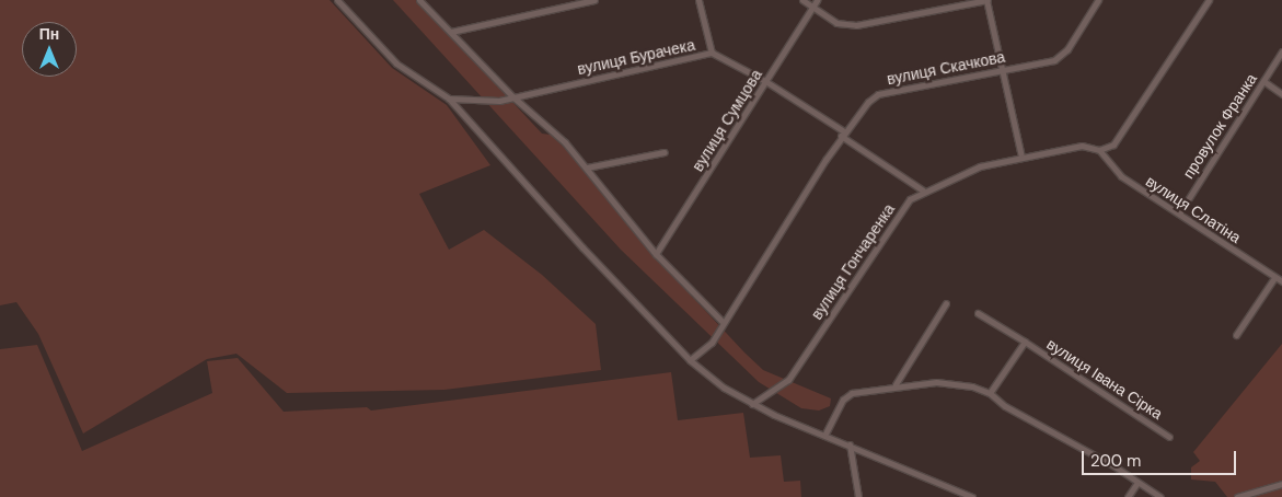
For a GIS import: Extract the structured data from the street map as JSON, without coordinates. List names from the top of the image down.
{
  "streets": {
    "street": [
      "вулиця Бурачека",
      "вулиця Скачкова",
      "вулиця Сумцова",
      "провулок Франка",
      "вулиця Слатіна",
      "вулиця Гончаренка",
      "вулиця Івана Сірка"
    ]
  },
  "crossings": [
    ["вулиця Бурачека", "вулиця Скачкова"],
    ["вулиця Бурачека", "вулиця Сумцова"],
    ["вулиця Бурачека", "вулиця Гончаренка"],
    ["провулок Франка", "вулиця Слатіна"],
    ["вулиця Слатіна", "вулиця Гончаренка"]
  ],
  "scale_bar": "200 m",
  "north": "top"
}
